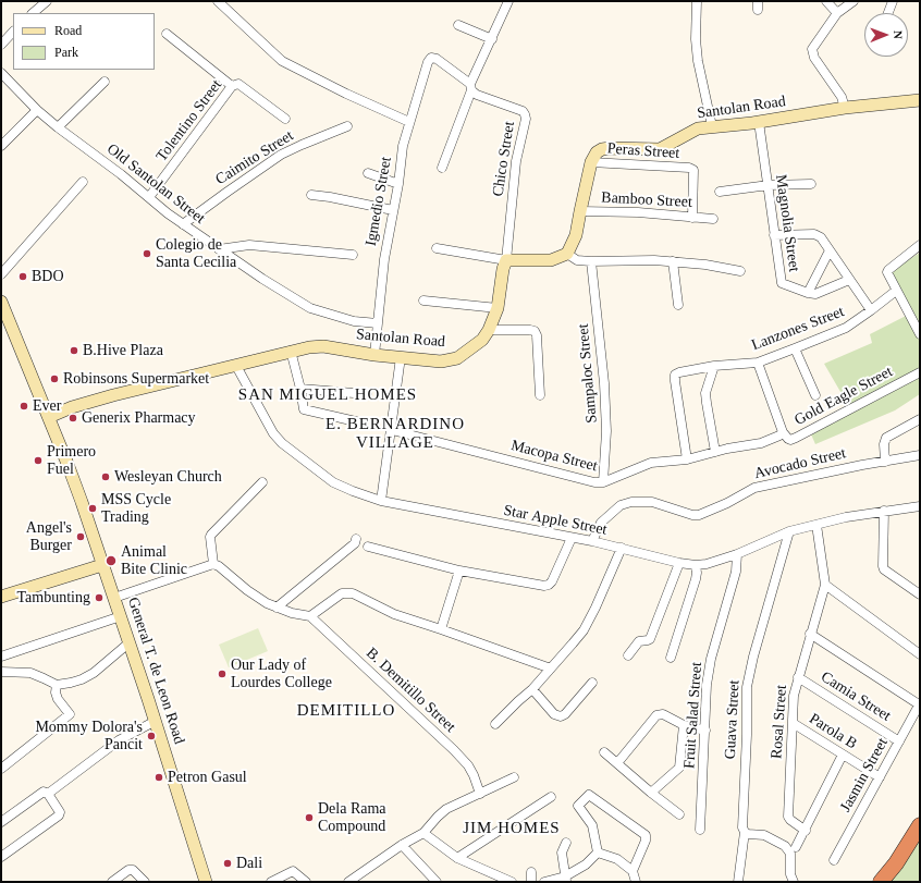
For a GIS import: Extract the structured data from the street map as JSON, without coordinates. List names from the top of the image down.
{
  "streets": {
    "street": [
      "Santolan Road",
      "Tolentino Street",
      "Peras Street",
      "Caimito Street",
      "Chico Street",
      "Old Santolan Street",
      "Bamboo Street",
      "Igmedio Street",
      "Magnolia Street",
      "Lanzones Street",
      "Sampaloc Street",
      "Gold Eagle Street",
      "Macopa Street",
      "Avocado Street",
      "Star Apple Street",
      "General T. de Leon Road",
      "B. Demitillo Street",
      "Camia Street",
      "Fruit Salad Street",
      "Guava Street",
      "Rosal Street",
      "Parola B",
      "Jasmin Street"
    ]
  },
  "crossings": [
    ["Santolan Road", "Peras Street"],
    ["Santolan Road", "Chico Street"],
    ["Santolan Road", "Igmedio Street"],
    ["Santolan Road", "Magnolia Street"],
    ["Santolan Road", "Star Apple Street"],
    ["Santolan Road", "General T. de Leon Road"],
    ["Tolentino Street", "Old Santolan Street"],
    ["Peras Street", "Bamboo Street"],
    ["Caimito Street", "Old Santolan Street"],
    ["Chico Street", "Igmedio Street"],
    ["Old Santolan Street", "Igmedio Street"],
    ["Lanzones Street", "Macopa Street"],
    ["Sampaloc Street", "Macopa Street"],
    ["Gold Eagle Street", "Macopa Street"],
    ["Avocado Street", "Star Apple Street"],
    ["Star Apple Street", "Fruit Salad Street"],
    ["Star Apple Street", "Guava Street"],
    ["Camia Street", "Rosal Street"],
    ["Camia Street", "Jasmin Street"],
    ["Rosal Street", "Parola B"],
    ["Parola B", "Jasmin Street"]
  ],
  "districts": [
    "SAN MIGUEL HOMES",
    "E. BERNARDINO VILLAGE",
    "DEMITILLO",
    "JIM HOMES"
  ],
  "places": [
    "Colegio de Santa Cecilia",
    "BDO",
    "B.Hive Plaza",
    "Robinsons Supermarket",
    "Ever",
    "Generix Pharmacy",
    "Primero Fuel",
    "Wesleyan Church",
    "MSS Cycle Trading",
    "Angel's Burger",
    "Animal Bite Clinic",
    "Tambunting",
    "Our Lady of Lourdes College",
    "Mommy Dolora's Pancit",
    "Petron Gasul",
    "Dela Rama Compound",
    "Dali"
  ],
  "legend": ["Road", "Park"],
  "north": "right"
}
